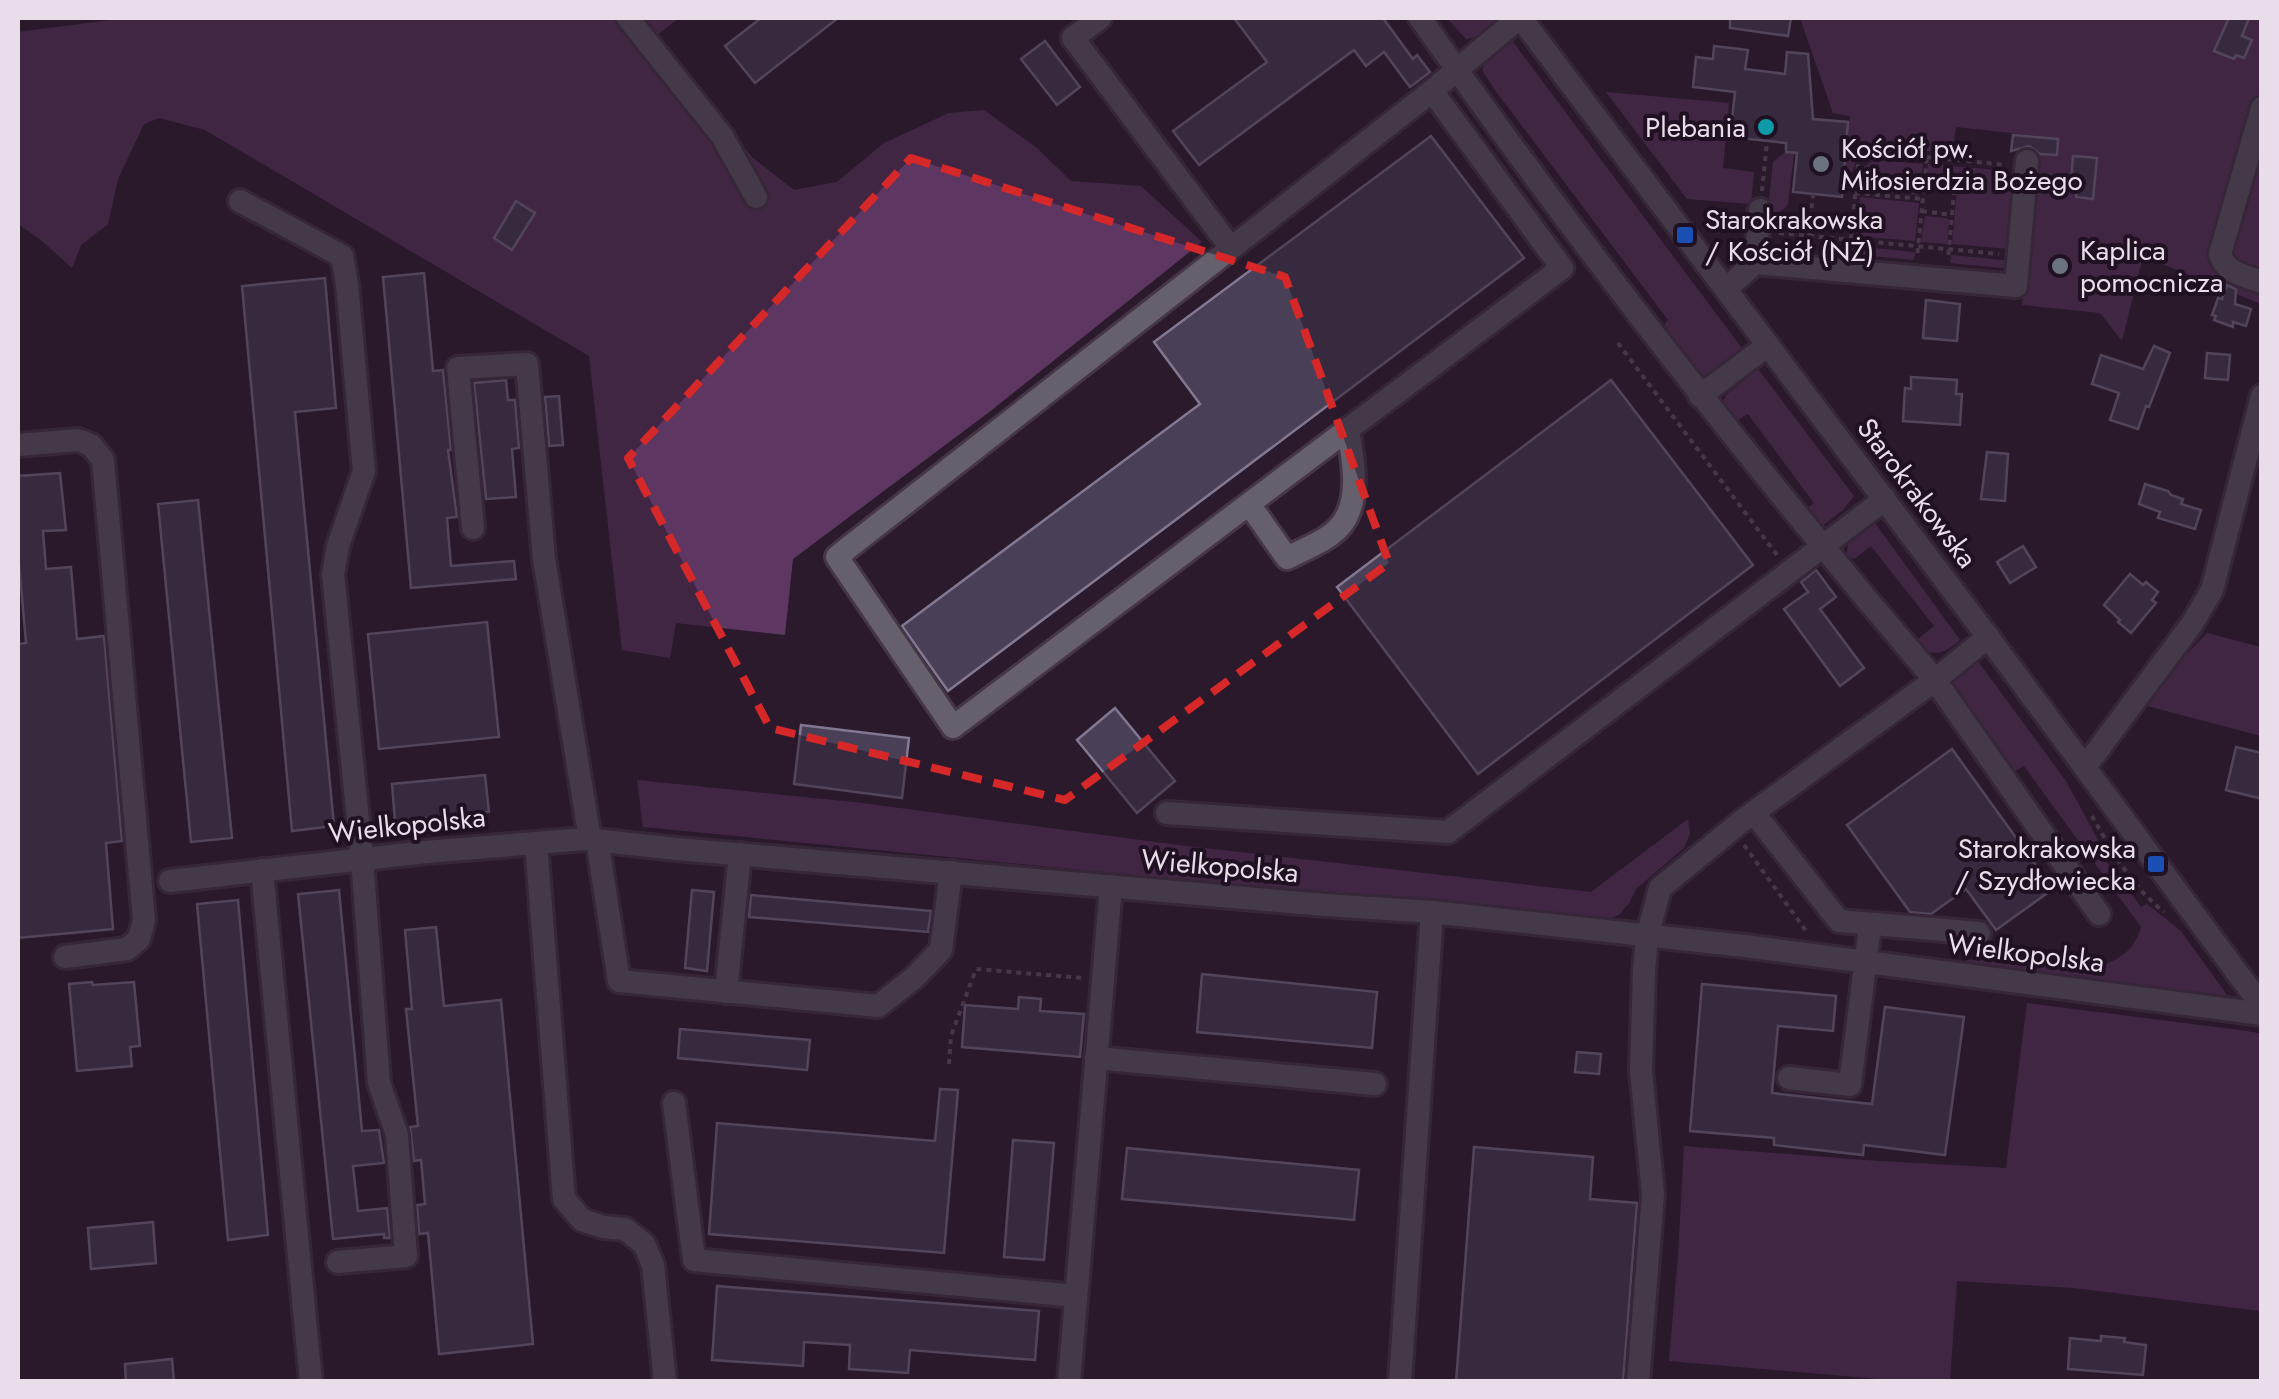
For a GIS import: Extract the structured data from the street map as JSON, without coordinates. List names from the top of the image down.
{
  "streets": {
    "street": ["Starokrakowska", "Wielkopolska"]
  },
  "places": {
    "other": ["Plebania", "Kościół pw. Miłosierdzia Bożego", "Kaplica pomocnicza"],
    "transit": ["Starokrakowska / Kościół (NŻ)", "Starokrakowska / Szydłowiecka"]
  }
}
